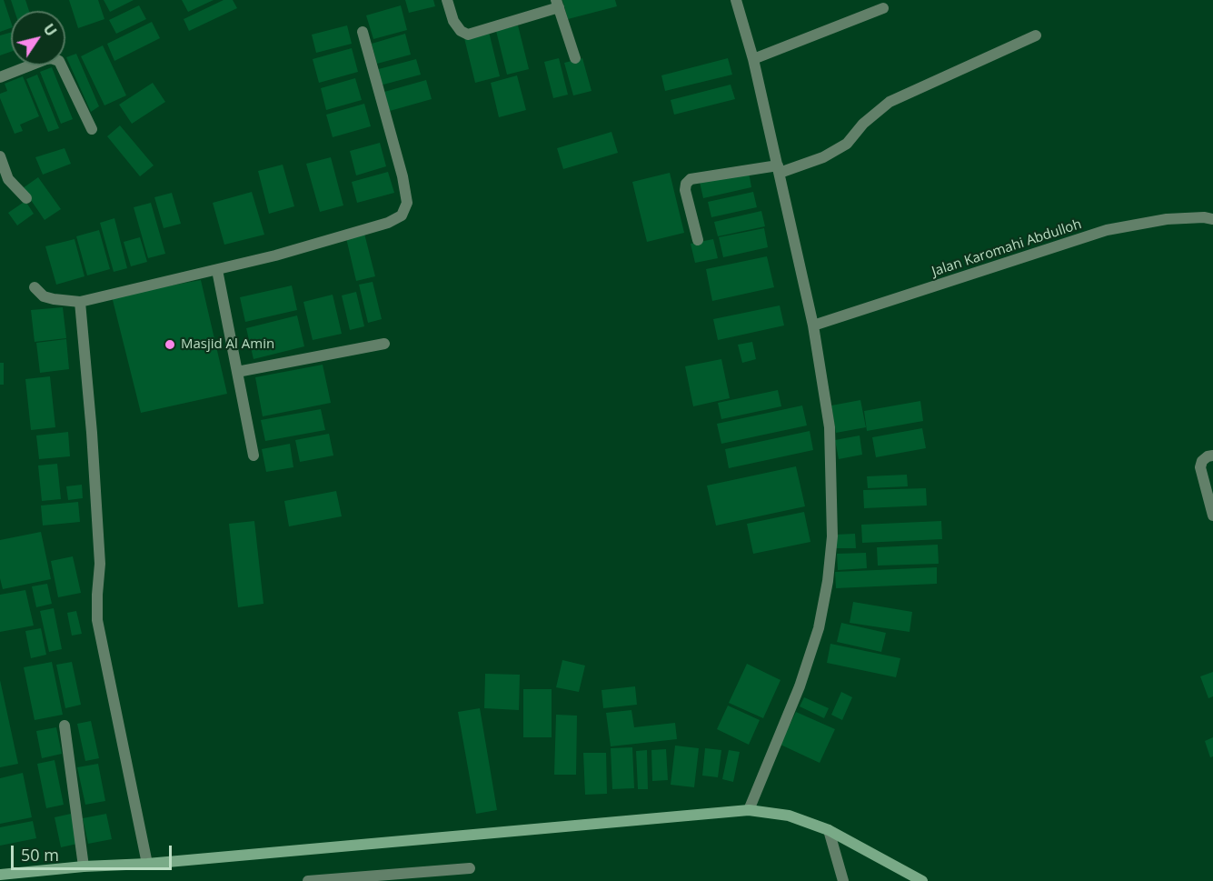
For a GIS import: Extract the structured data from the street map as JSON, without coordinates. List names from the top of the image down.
{
  "streets": {
    "street": ["Jalan Karomahi Abdulloh"]
  },
  "places": ["Masjid Al Amin"],
  "scale_bar": "50 m",
  "north": "top right"
}
